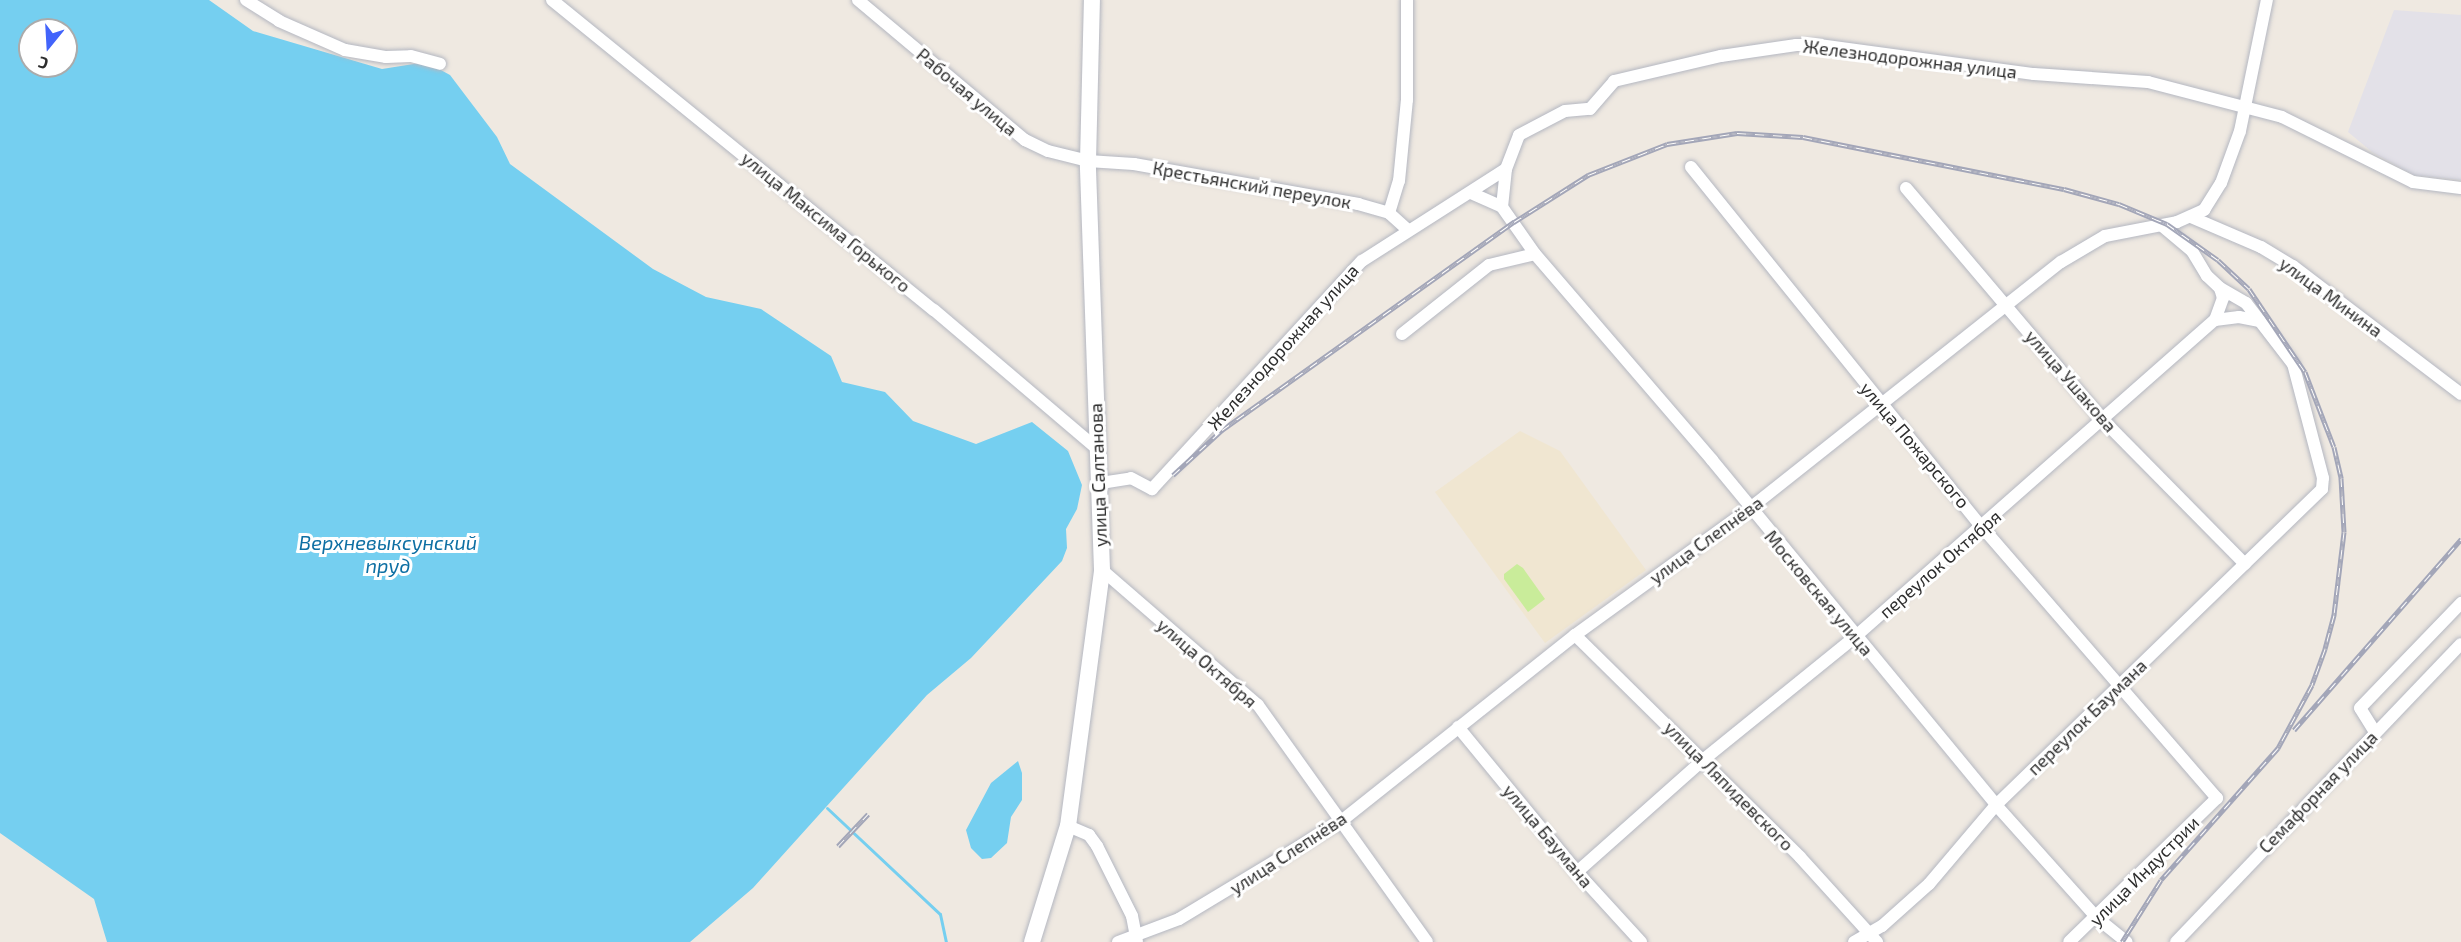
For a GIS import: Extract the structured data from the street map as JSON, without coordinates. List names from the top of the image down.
{
  "streets": {
    "main road": ["улица Салтанова"],
    "street": [
      "Железнодорожная улица",
      "Рабочая улица",
      "Крестьянский переулок",
      "улица Максима Горького",
      "улица Минина",
      "улица Ушакова",
      "улица Пожарского",
      "улица Слепнёва",
      "переулок Октября",
      "Московская улица",
      "улица Октября",
      "переулок Баумана",
      "улица Ляпидевского",
      "Семафорная улица",
      "улица Баумана",
      "улица Индустрии"
    ]
  },
  "crossings": [
    ["Железнодорожная улица", "Крестьянский переулок"],
    ["Железнодорожная улица", "улица Салтанова"],
    ["Рабочая улица", "Крестьянский переулок"],
    ["Рабочая улица", "улица Салтанова"],
    ["Крестьянский переулок", "улица Салтанова"],
    ["улица Максима Горького", "улица Салтанова"],
    ["улица Минина", "улица Слепнёва"],
    ["улица Ушакова", "улица Слепнёва"],
    ["улица Ушакова", "переулок Октября"],
    ["улица Ушакова", "переулок Баумана"],
    ["улица Пожарского", "улица Слепнёва"],
    ["улица Пожарского", "переулок Октября"],
    ["улица Пожарского", "переулок Баумана"],
    ["улица Пожарского", "улица Индустрии"],
    ["улица Салтанова", "улица Октября"],
    ["улица Слепнёва", "Московская улица"],
    ["улица Слепнёва", "улица Октября"],
    ["улица Слепнёва", "улица Ляпидевского"],
    ["улица Слепнёва", "улица Баумана"],
    ["переулок Октября", "Московская улица"],
    ["переулок Октября", "улица Ляпидевского"],
    ["переулок Октября", "улица Баумана"],
    ["Московская улица", "переулок Баумана"],
    ["Московская улица", "улица Индустрии"],
    ["переулок Баумана", "улица Ляпидевского"]
  ],
  "water": ["Верхневыксунский пруд"],
  "north": "bottom"
}
